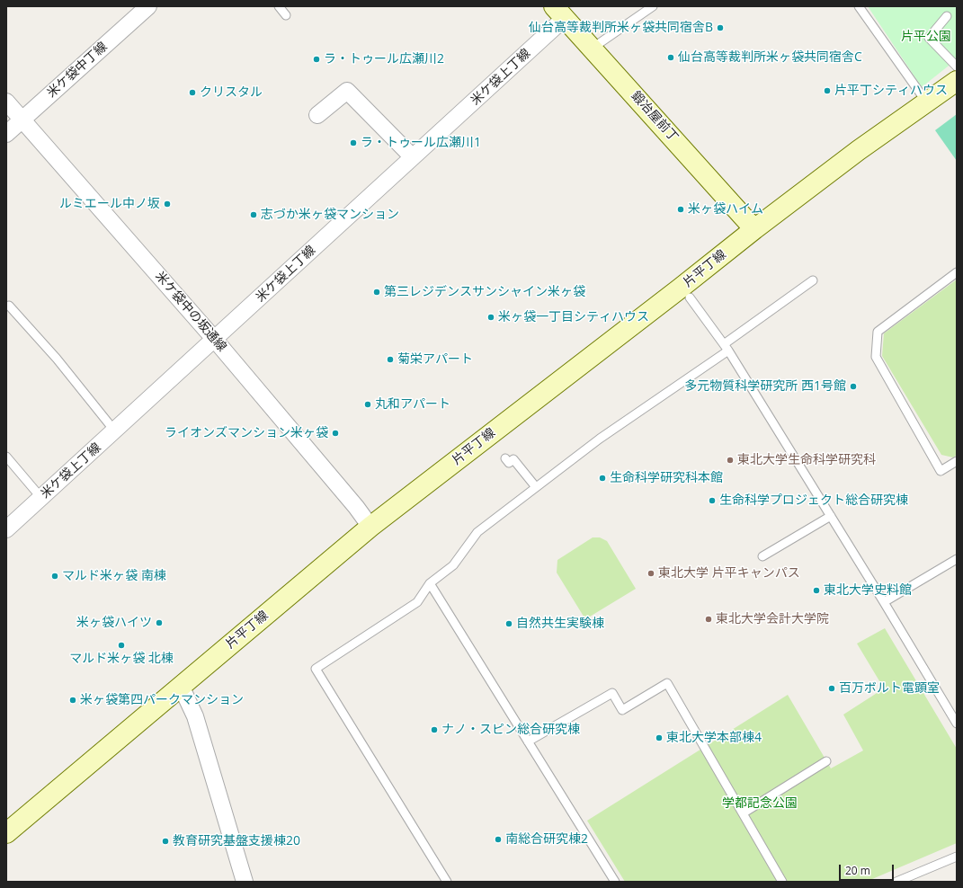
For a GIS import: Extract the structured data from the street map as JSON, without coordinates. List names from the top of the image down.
{
  "streets": {
    "street": [
      "米ケ袋中丁線",
      "米ケ袋上丁線",
      "鍛冶屋前丁",
      "片平丁線",
      "米ケ袋中の坂通線"
    ]
  },
  "crossings": [
    ["米ケ袋中丁線", "米ケ袋中の坂通線"],
    ["米ケ袋上丁線", "鍛冶屋前丁"],
    ["米ケ袋上丁線", "米ケ袋中の坂通線"],
    ["鍛冶屋前丁", "片平丁線"],
    ["片平丁線", "米ケ袋中の坂通線"]
  ],
  "parks": ["片平公園", "学都記念公園"],
  "places": [
    "仙台高等裁判所米ヶ袋共同宿舎B",
    "仙台高等裁判所米ヶ袋共同宿舎C",
    "ラ・トゥール広瀬川2",
    "片平丁シティハウス",
    "クリスタル",
    "ラ・トゥール広瀬川1",
    "ルミエール中ノ坂",
    "米ヶ袋ハイム",
    "志づか米ヶ袋マンション",
    "第三レジデンスサンシャイン米ヶ袋",
    "米ヶ袋一丁目シティハウス",
    "菊栄アパート",
    "多元物質科学研究所 西1号館",
    "丸和アパート",
    "ライオンズマンション米ヶ袋",
    "東北大学生命科学研究科",
    "生命科学研究科本館",
    "生命科学プロジェクト総合研究棟",
    "東北大学 片平キャンパス",
    "マルド米ヶ袋 南棟",
    "東北大学史料館",
    "東北大学会計大学院",
    "米ヶ袋ハイツ",
    "自然共生実験棟",
    "マルド米ヶ袋 北棟",
    "百万ボルト電顕室",
    "米ヶ袋第四パークマンション",
    "ナノ・スピン総合研究棟",
    "東北大学本部棟4",
    "南総合研究棟2",
    "教育研究基盤支援棟20"
  ],
  "scale_bar": "20 m"
}
